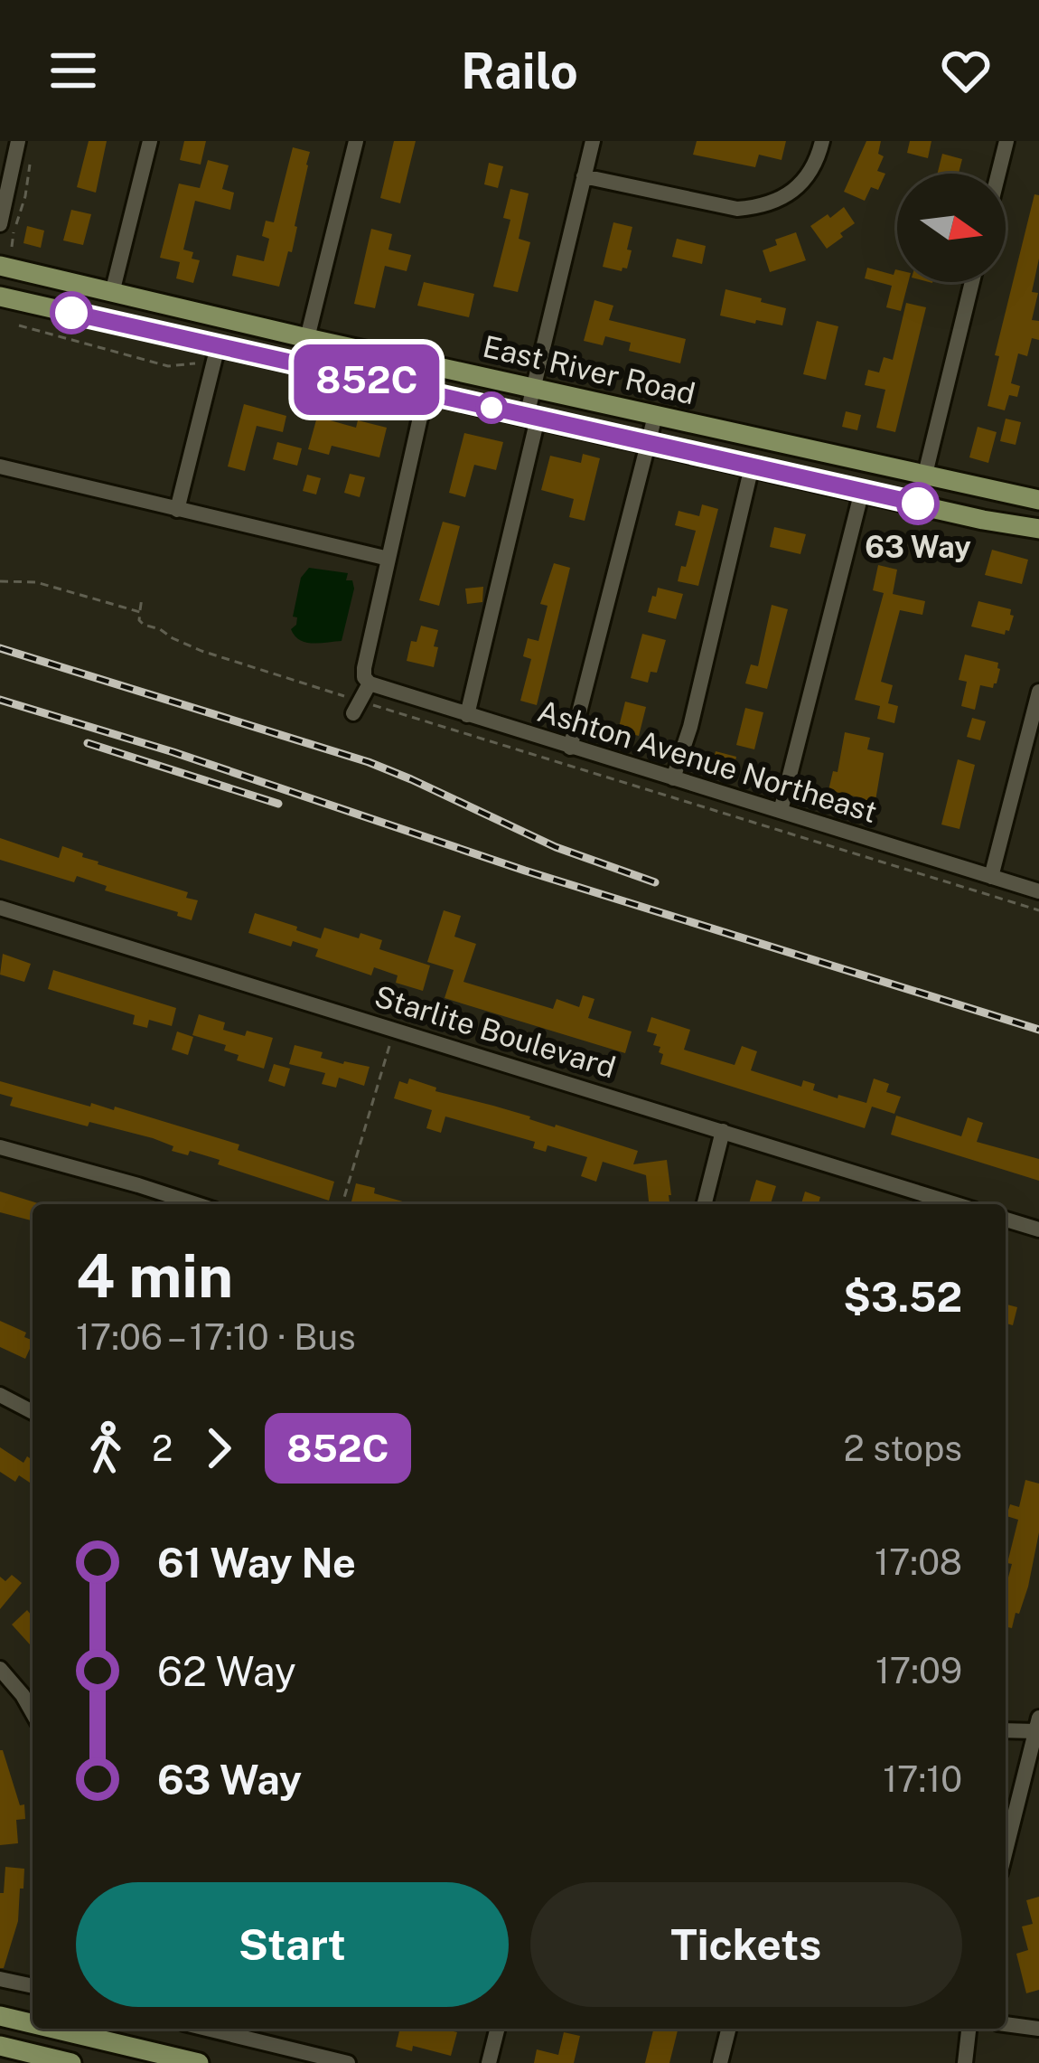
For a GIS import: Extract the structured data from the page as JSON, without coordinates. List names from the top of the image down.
{
  "streets": {
    "main road": ["East River Road"],
    "street": ["Ashton Avenue Northeast", "Starlite Boulevard"]
  },
  "places": ["63 Way"],
  "lines": ["bus line 852C"],
  "north": "right",
  "page": {
    "header": "Railo",
    "on_map": "852C",
    "heading": ["4 min", "17:06 – 17:10 · Bus", "$3.52"],
    "legs": ["2", "852C", "2 stops"],
    "list": [
      {
        "name": "61 Way Ne",
        "value": "17:08"
      },
      {
        "name": "62 Way",
        "value": "17:09"
      },
      {
        "name": "63 Way",
        "value": "17:10"
      }
    ],
    "buttons": ["Start", "Tickets"]
  }
}
